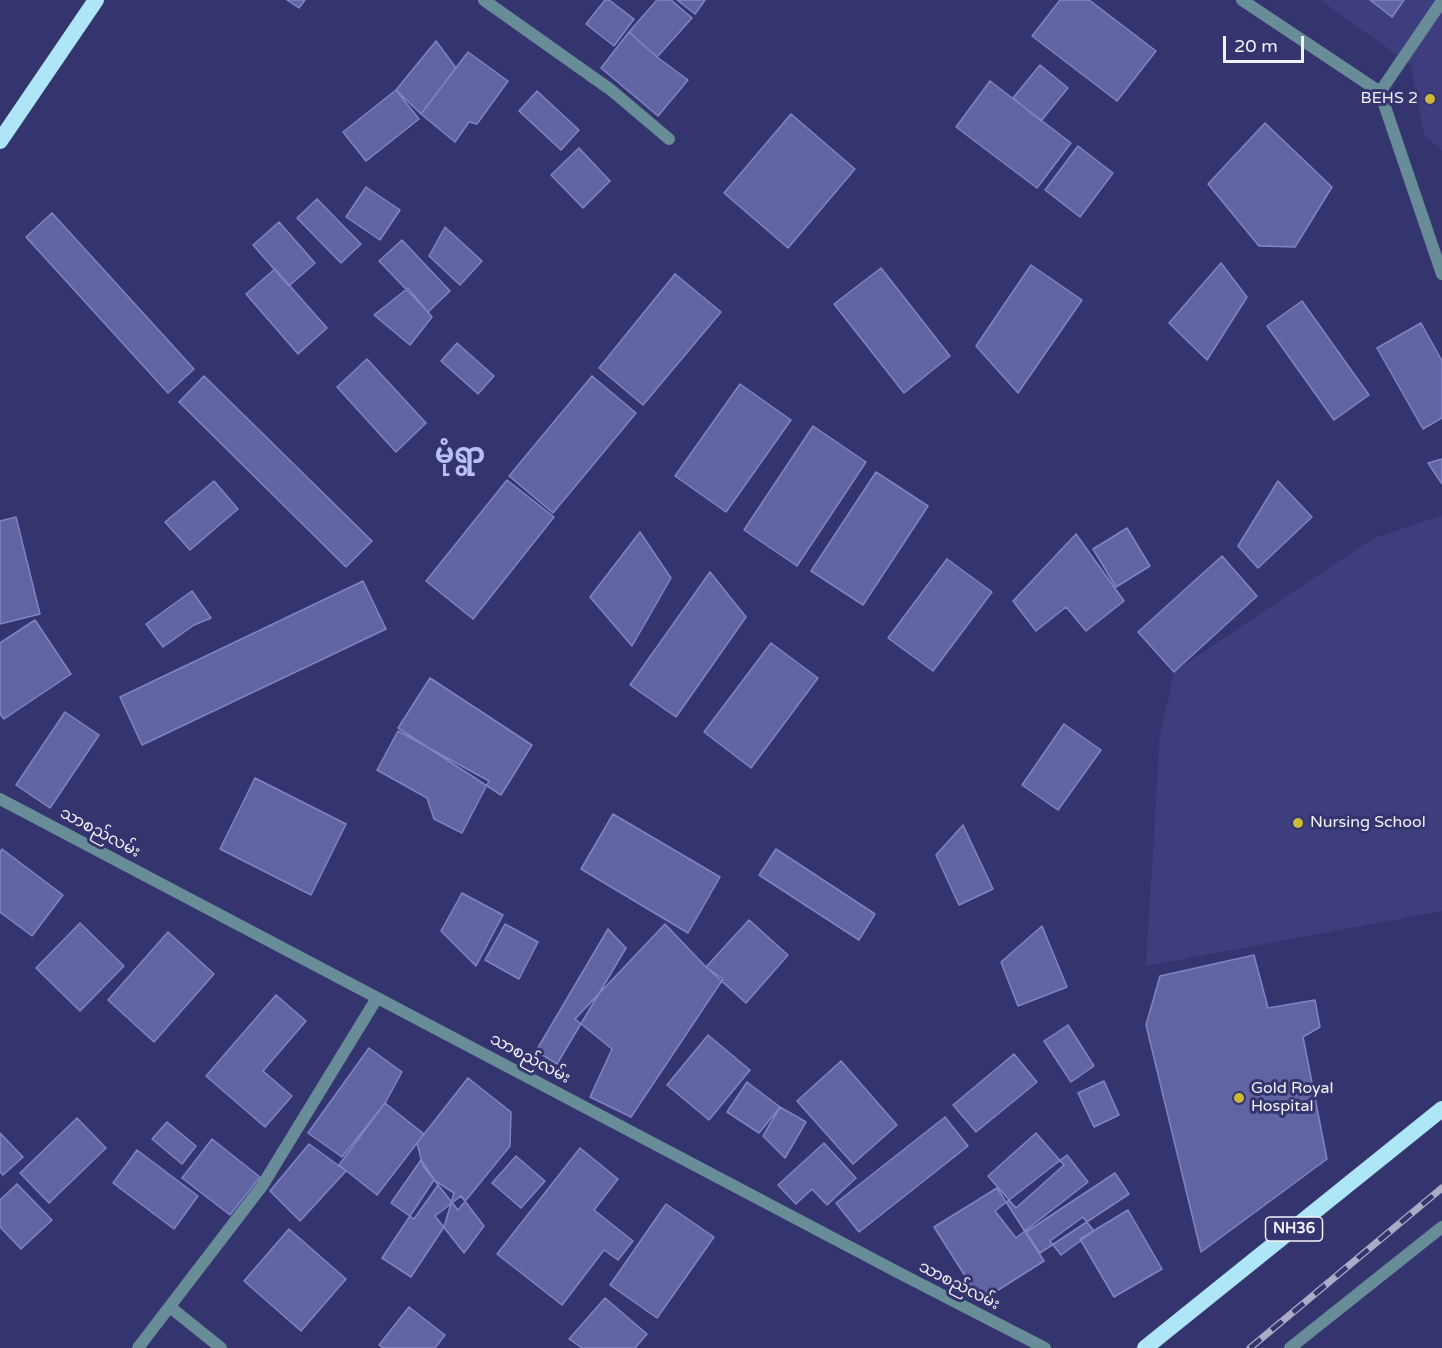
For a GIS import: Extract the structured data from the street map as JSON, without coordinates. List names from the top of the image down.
{
  "streets": {
    "highway": ["NH36"],
    "street": ["သာစည်လမ်း"]
  },
  "districts": ["မုံရွာ"],
  "places": ["BEHS 2", "Nursing School", "Gold Royal Hospital"],
  "scale_bar": "20 m"
}
